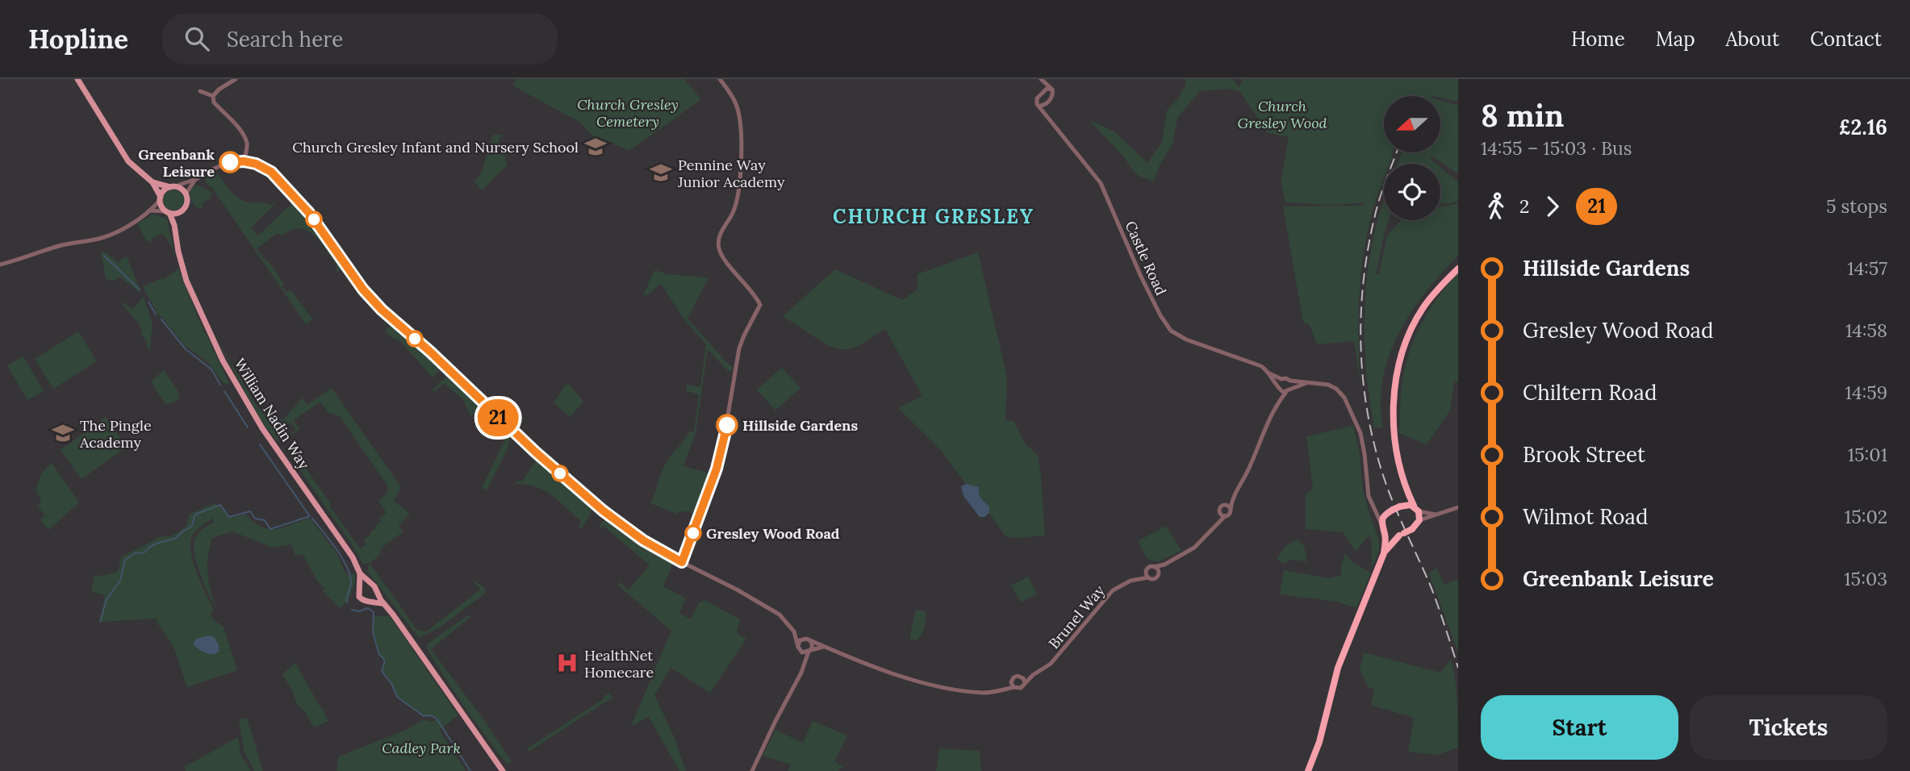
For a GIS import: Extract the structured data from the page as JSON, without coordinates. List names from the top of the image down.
{
  "streets": {
    "main road": ["William Nadin Way"],
    "street": ["Castle Road", "Brunel Way"]
  },
  "districts": ["CHURCH GRESLEY"],
  "parks": ["Church Gresley Cemetery", "Church Gresley Wood", "Cadley Park"],
  "places": {
    "school or university": ["Church Gresley Infant and Nursery School", "Pennine Way Junior Academy", "The Pingle Academy"],
    "other": ["Greenbank Leisure", "Hillside Gardens", "Gresley Wood Road"],
    "hospital": ["HealthNet Homecare"]
  },
  "lines": ["bus line 21"],
  "north": "left",
  "page": {
    "header": "Hopline",
    "search": "Search here",
    "nav": [
      "Home",
      "Map",
      "About",
      "Contact"
    ],
    "on_map": "21",
    "heading": ["8 min", "14:55 – 15:03 · Bus", "£2.16"],
    "legs": ["2", "21", "5 stops"],
    "list": [
      {
        "name": "Hillside Gardens",
        "value": "14:57"
      },
      {
        "name": "Gresley Wood Road",
        "value": "14:58"
      },
      {
        "name": "Chiltern Road",
        "value": "14:59"
      },
      {
        "name": "Brook Street",
        "value": "15:01"
      },
      {
        "name": "Wilmot Road",
        "value": "15:02"
      },
      {
        "name": "Greenbank Leisure",
        "value": "15:03"
      }
    ],
    "buttons": ["Start", "Tickets"]
  }
}
